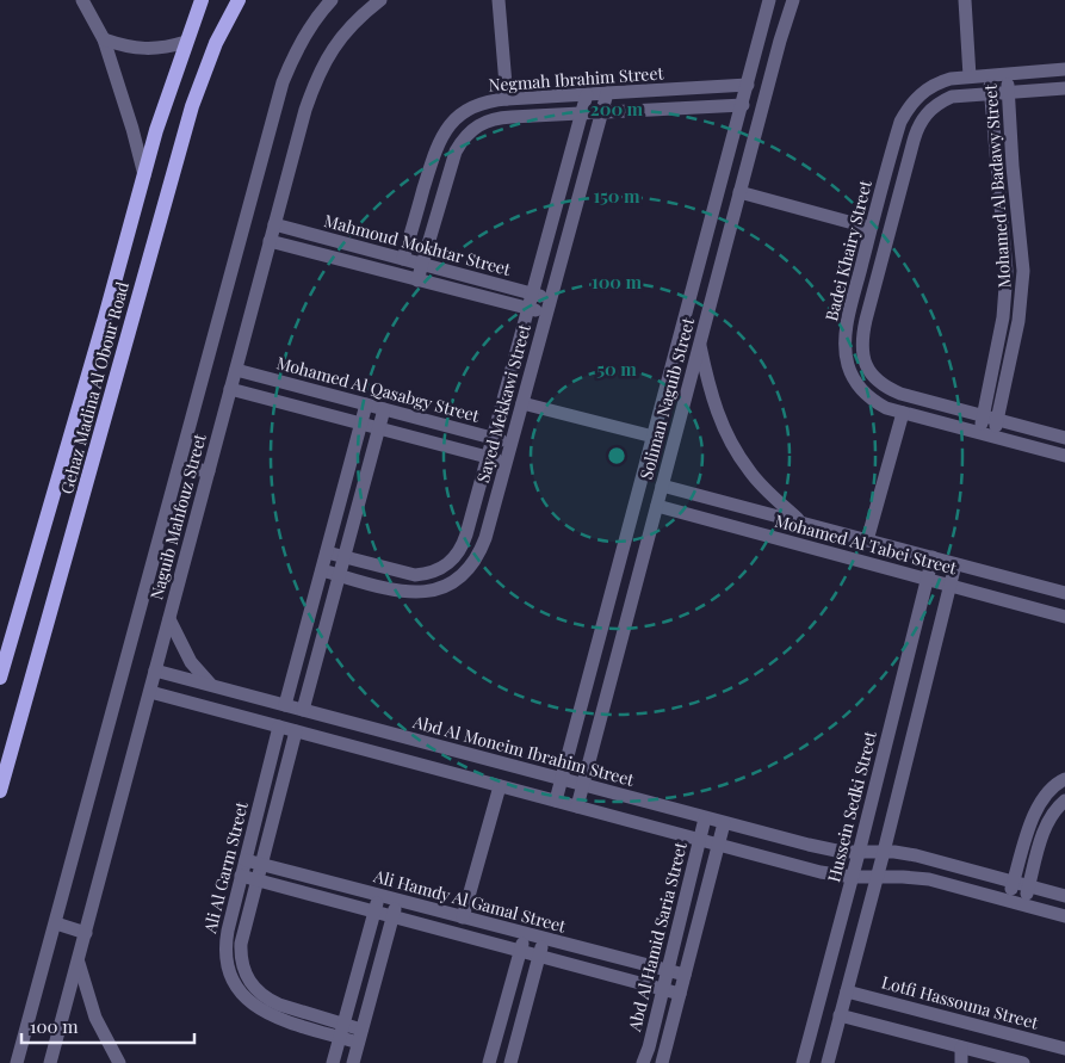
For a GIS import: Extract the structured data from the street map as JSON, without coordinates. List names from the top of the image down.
{
  "streets": {
    "main road": ["Gehaz Madina Al Obour Road"],
    "street": [
      "Negmah Ibrahim Street",
      "Mohamed Al Badawy Street",
      "Mahmoud Mokhtar Street",
      "Badei Khairy Street",
      "Mohamed Al Qasabgy Street",
      "Soliman Naguib Street",
      "Sayed Mekkawi Street",
      "Naguib Mahfouz Street",
      "Mohamed Al Tabei Street",
      "Abd Al Moneim Ibrahim Street",
      "Hussein Sedki Street",
      "Ali Al Garm Street",
      "Ali Hamdy Al Gamal Street",
      "Abd Al Hamid Saria Street",
      "Lotfi Hassouna Street"
    ]
  },
  "crossings": [
    ["Negmah Ibrahim Street", "Mahmoud Mokhtar Street"],
    ["Negmah Ibrahim Street", "Soliman Naguib Street"],
    ["Negmah Ibrahim Street", "Sayed Mekkawi Street"],
    ["Mohamed Al Badawy Street", "Badei Khairy Street"],
    ["Mahmoud Mokhtar Street", "Sayed Mekkawi Street"],
    ["Mahmoud Mokhtar Street", "Naguib Mahfouz Street"],
    ["Mohamed Al Qasabgy Street", "Sayed Mekkawi Street"],
    ["Mohamed Al Qasabgy Street", "Naguib Mahfouz Street"],
    ["Soliman Naguib Street", "Mohamed Al Tabei Street"],
    ["Soliman Naguib Street", "Abd Al Moneim Ibrahim Street"],
    ["Naguib Mahfouz Street", "Abd Al Moneim Ibrahim Street"],
    ["Mohamed Al Tabei Street", "Hussein Sedki Street"],
    ["Abd Al Moneim Ibrahim Street", "Hussein Sedki Street"],
    ["Abd Al Moneim Ibrahim Street", "Abd Al Hamid Saria Street"],
    ["Ali Al Garm Street", "Ali Hamdy Al Gamal Street"],
    ["Ali Hamdy Al Gamal Street", "Abd Al Hamid Saria Street"]
  ],
  "scale_bar": "100 m",
  "rings": [
    "200 m",
    "150 m",
    "100 m",
    "50 m"
  ]
}
